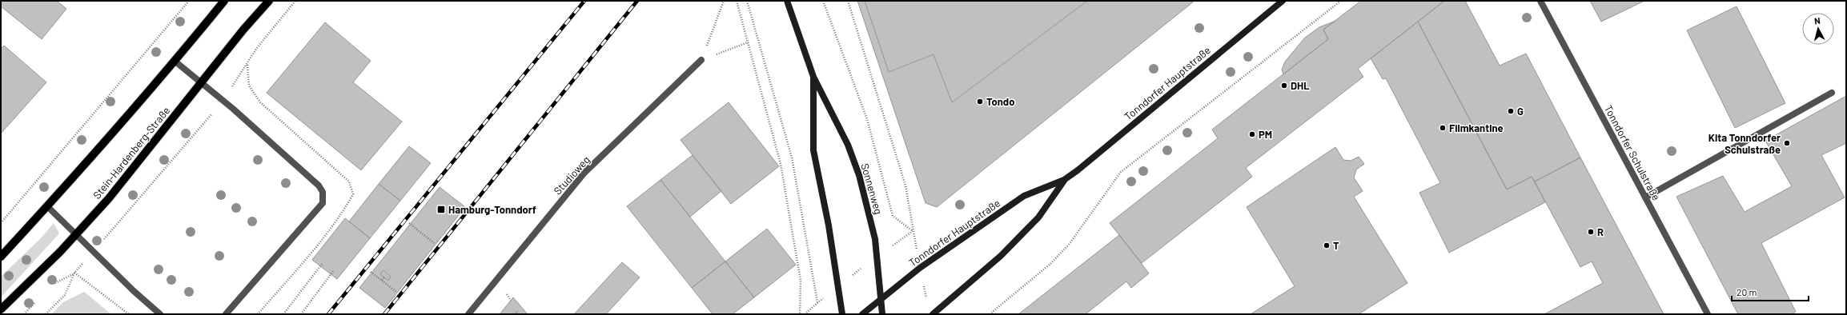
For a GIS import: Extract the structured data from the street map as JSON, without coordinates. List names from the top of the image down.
{
  "streets": {
    "main road": ["Tonndorfer Hauptstraße", "Stein-Hardenberg-Straße", "Sonnenweg"],
    "street": ["Tonndorfer Schulstraße", "Studioweg"]
  },
  "crossings": [
    ["Tonndorfer Hauptstraße", "Sonnenweg"]
  ],
  "places": {
    "other": [
      "DHL",
      "Tondo",
      "G",
      "Filmkantine",
      "PM",
      "Kita Tonndorfer Schulstraße",
      "R",
      "T"
    ],
    "transit": ["Hamburg-Tonndorf"]
  },
  "scale_bar": "20 m",
  "north": "top"
}
